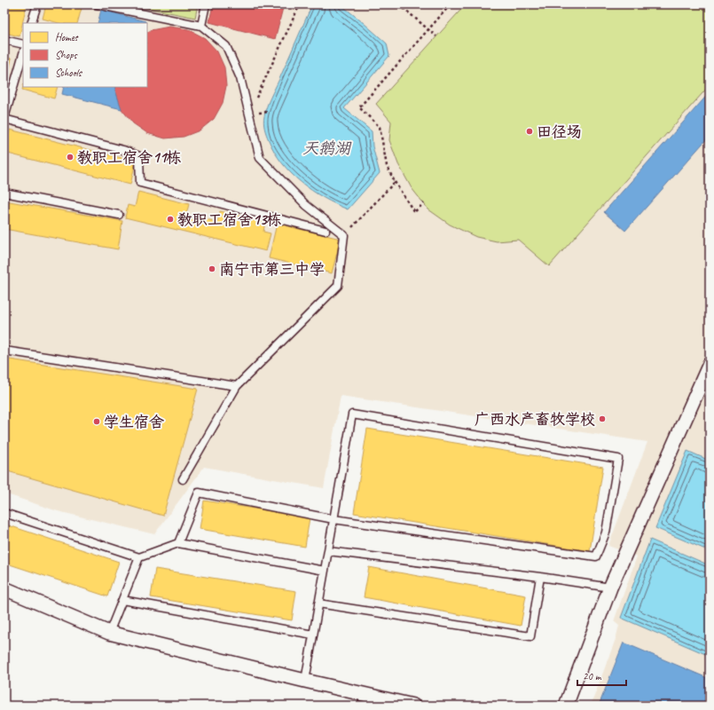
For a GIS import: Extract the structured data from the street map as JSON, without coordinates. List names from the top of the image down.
{
  "water": ["天鹅湖"],
  "places": [
    "田径场",
    "教职工宿舍11栋",
    "教职工宿舍13栋",
    "南宁市第三中学",
    "广西水产畜牧学校",
    "学生宿舍"
  ],
  "legend": ["Homes", "Shops", "Schools"],
  "scale_bar": "20 m"
}
